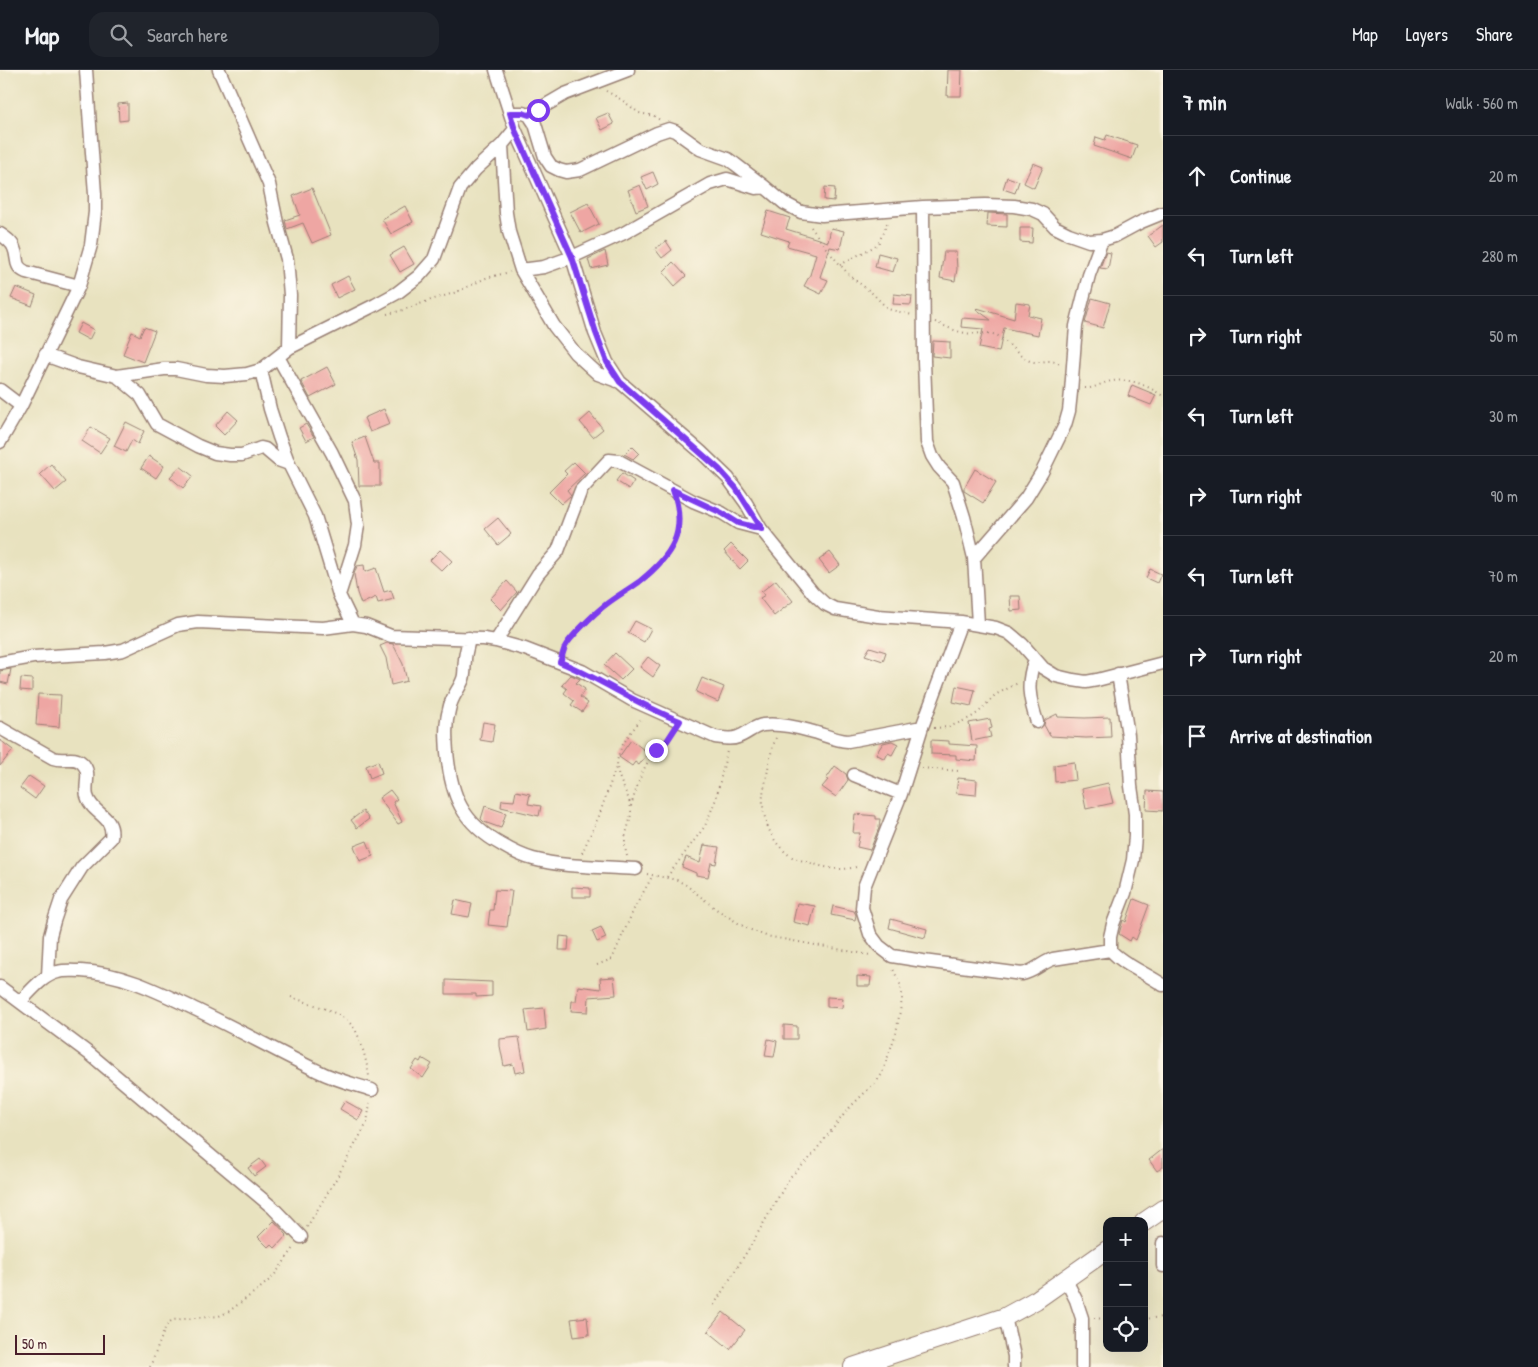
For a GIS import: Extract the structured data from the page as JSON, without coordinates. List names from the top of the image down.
{
  "scale_bar": "50 m",
  "page": {
    "header": "Map",
    "search": "Search here",
    "nav": ["Map", "Layers", "Share"],
    "heading": ["7 min", "Walk · 560 m"],
    "list": [
      ["Continue", "20 m"],
      ["Turn left", "280 m"],
      ["Turn right", "50 m"],
      ["Turn left", "30 m"],
      ["Turn right", "90 m"],
      ["Turn left", "70 m"],
      ["Turn right", "20 m"],
      "Arrive at destination"
    ],
    "map_buttons": ["+", "−"],
    "scale": "50 m"
  }
}
